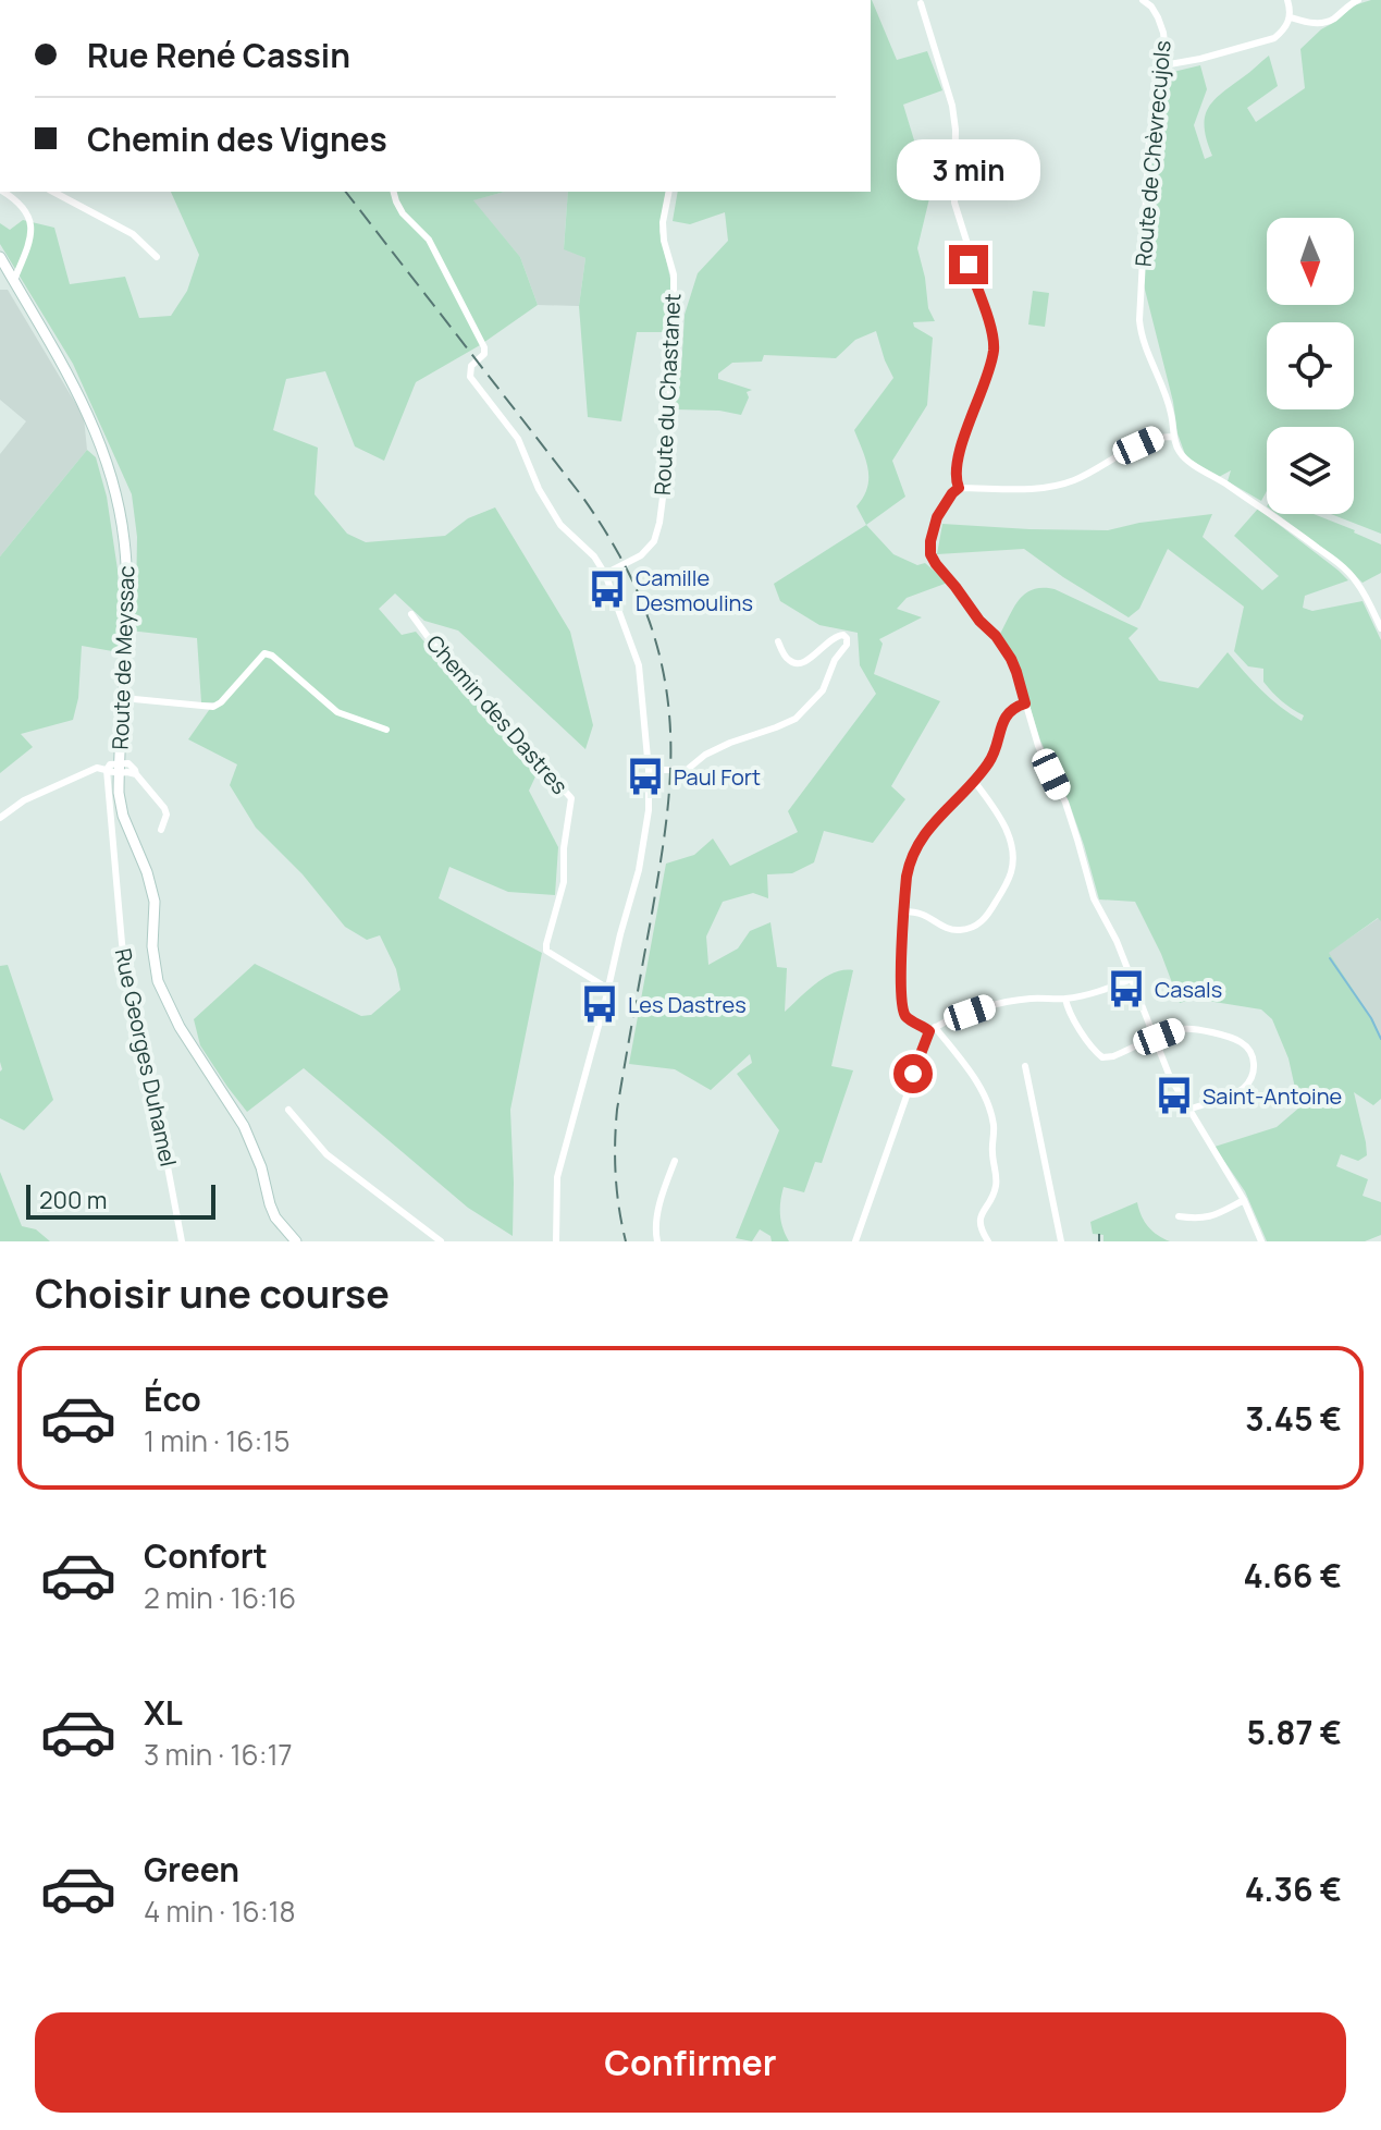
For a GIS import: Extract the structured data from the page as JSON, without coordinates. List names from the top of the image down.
{
  "streets": {
    "main road": ["Route de Meyssac"],
    "street": [
      "Route de Chèvrecujols",
      "Route du Chastanet",
      "Chemin des Dastres",
      "Rue Georges Duhamel"
    ]
  },
  "places": {
    "bus stop": [
      "Camille Desmoulins",
      "Paul Fort",
      "Casals",
      "Les Dastres",
      "Saint-Antoine"
    ]
  },
  "scale_bar": "200 m",
  "north": "bottom",
  "page": {
    "banner": ["Rue René Cassin", "Chemin des Vignes"],
    "bubble": "3 min",
    "scale": "200 m",
    "heading": "Choisir une course",
    "list": [
      {
        "name": "Éco",
        "note": "1 min · 16:15",
        "value": "3.45 €"
      },
      {
        "name": "Confort",
        "note": "2 min · 16:16",
        "value": "4.66 €"
      },
      {
        "name": "XL",
        "note": "3 min · 16:17",
        "value": "5.87 €"
      },
      {
        "name": "Green",
        "note": "4 min · 16:18",
        "value": "4.36 €"
      }
    ],
    "buttons": "Confirmer"
  }
}
